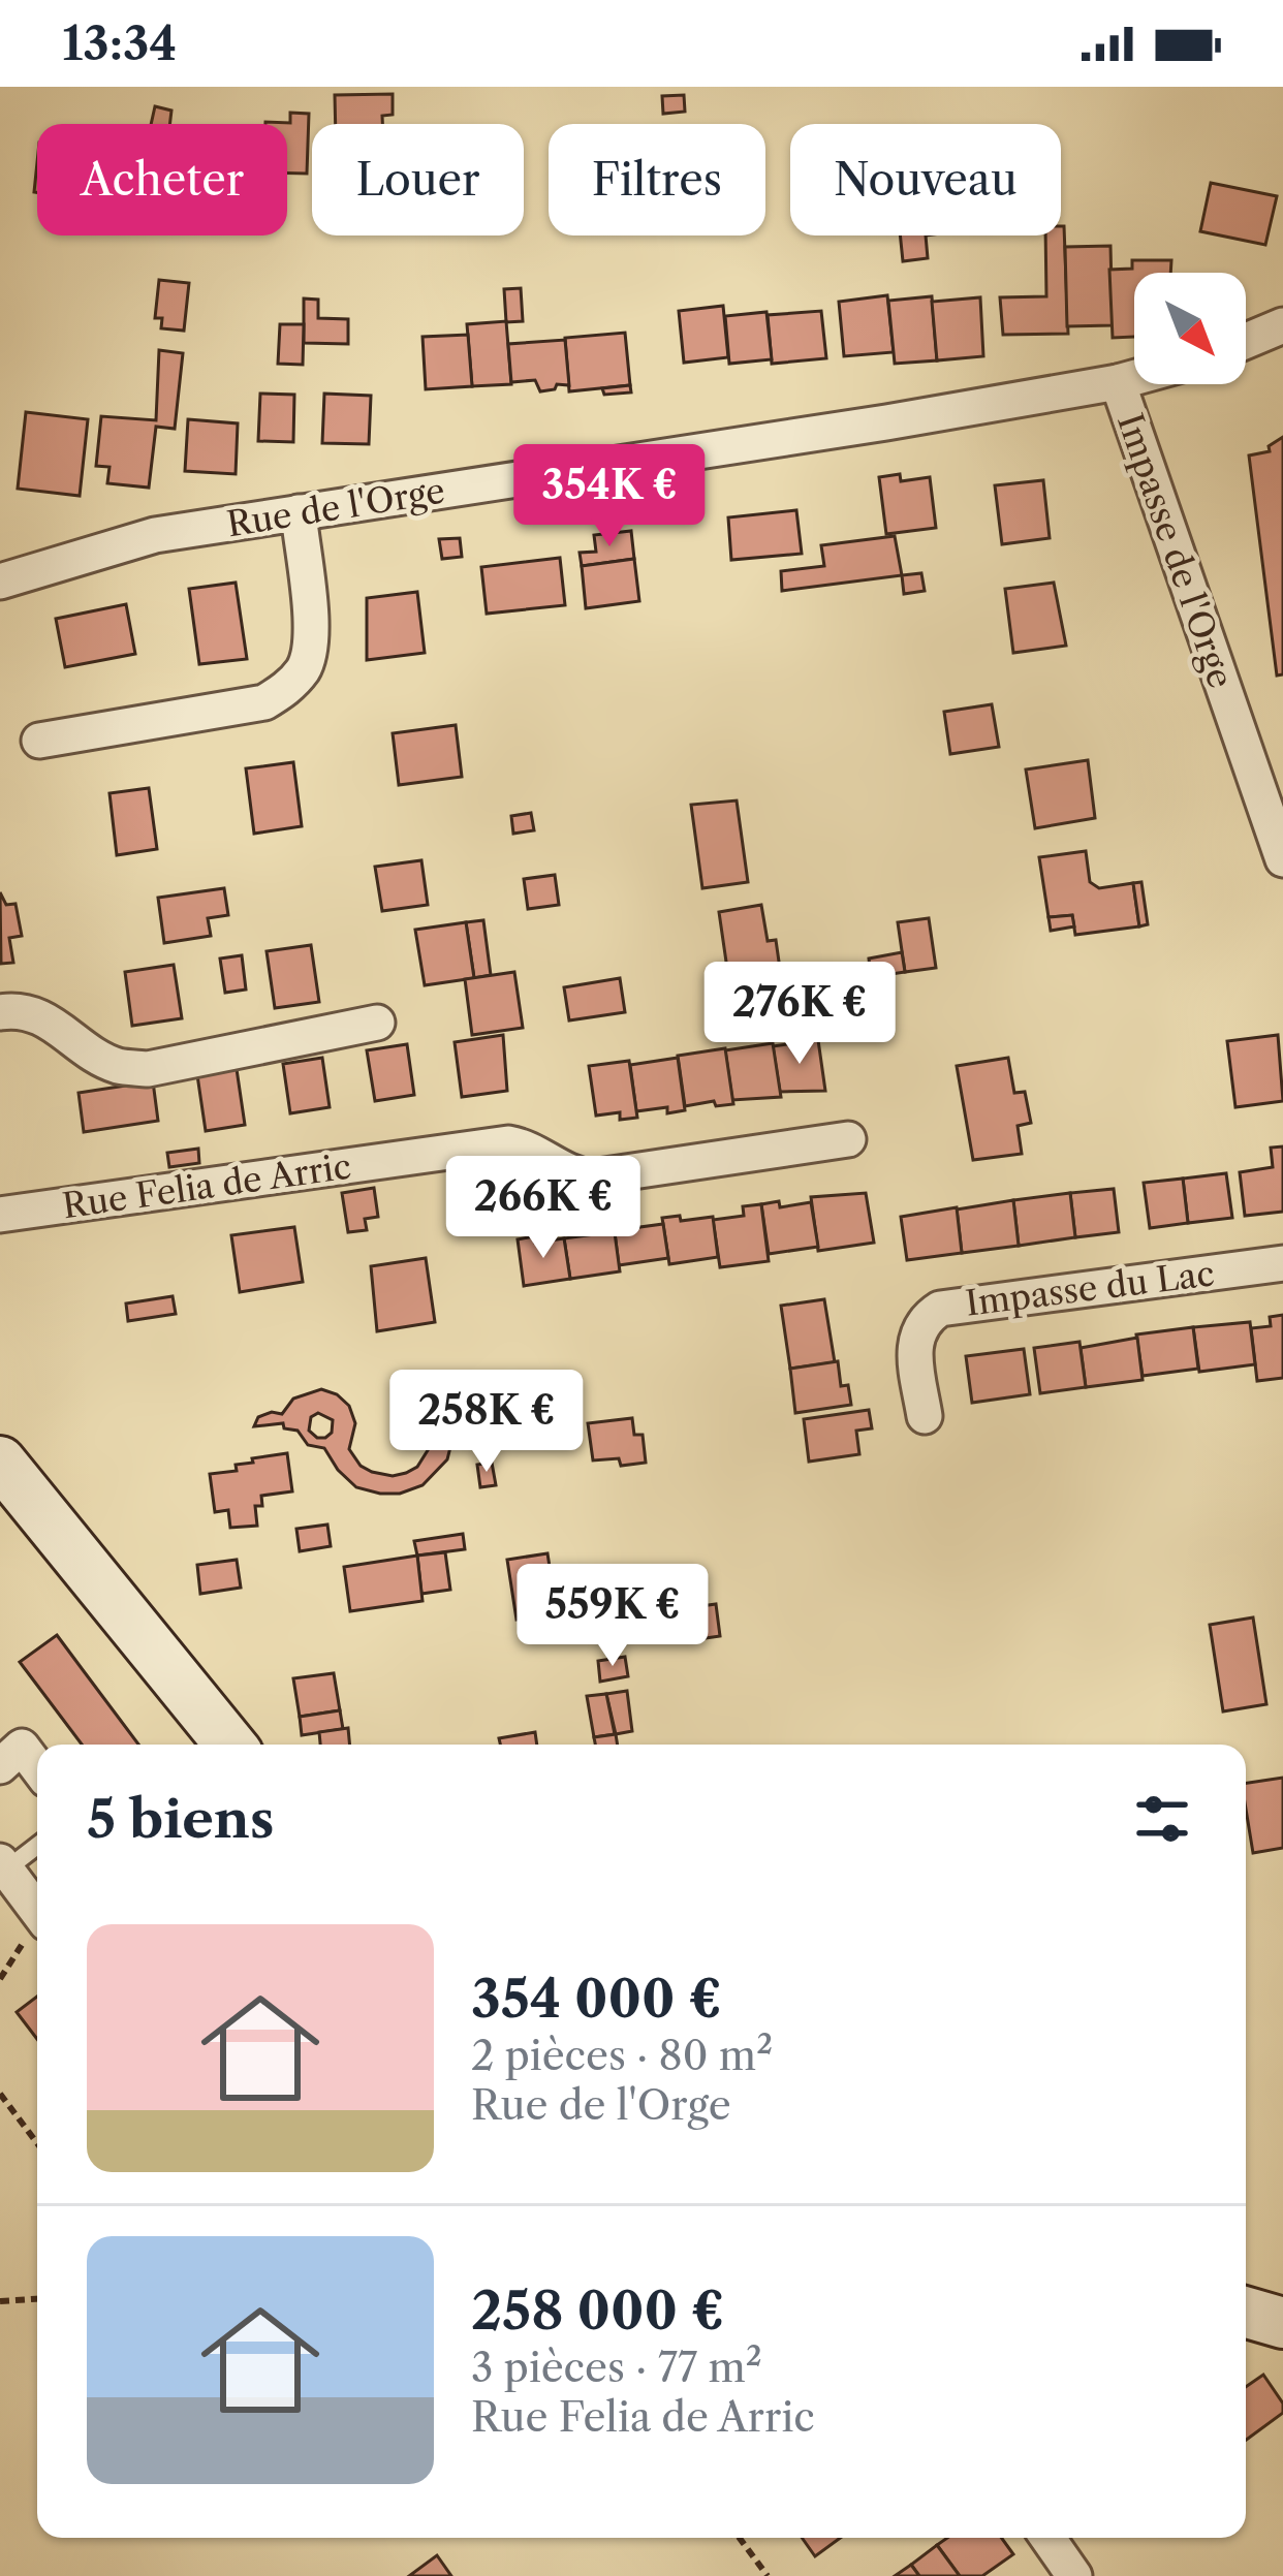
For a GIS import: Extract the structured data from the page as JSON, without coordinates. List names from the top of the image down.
{
  "streets": {
    "street": [
      "Rue de l'Orge",
      "Impasse de l'Orge",
      "Rue Felia de Arric",
      "Impasse du Lac"
    ]
  },
  "crossings": [
    ["Rue de l'Orge", "Impasse de l'Orge"]
  ],
  "north": "bottom right",
  "page": {
    "status": "13:34",
    "chip": [
      "Acheter",
      "Louer",
      "Filtres",
      "Nouveau"
    ],
    "price": [
      "354K €",
      "276K €",
      "266K €",
      "258K €",
      "559K €"
    ],
    "heading": "5 biens",
    "list": [
      {
        "name": "354 000 €",
        "note": "2 pièces · 80 m² · Rue de l'Orge"
      },
      {
        "name": "258 000 €",
        "note": "3 pièces · 77 m² · Rue Felia de Arric"
      }
    ]
  }
}
